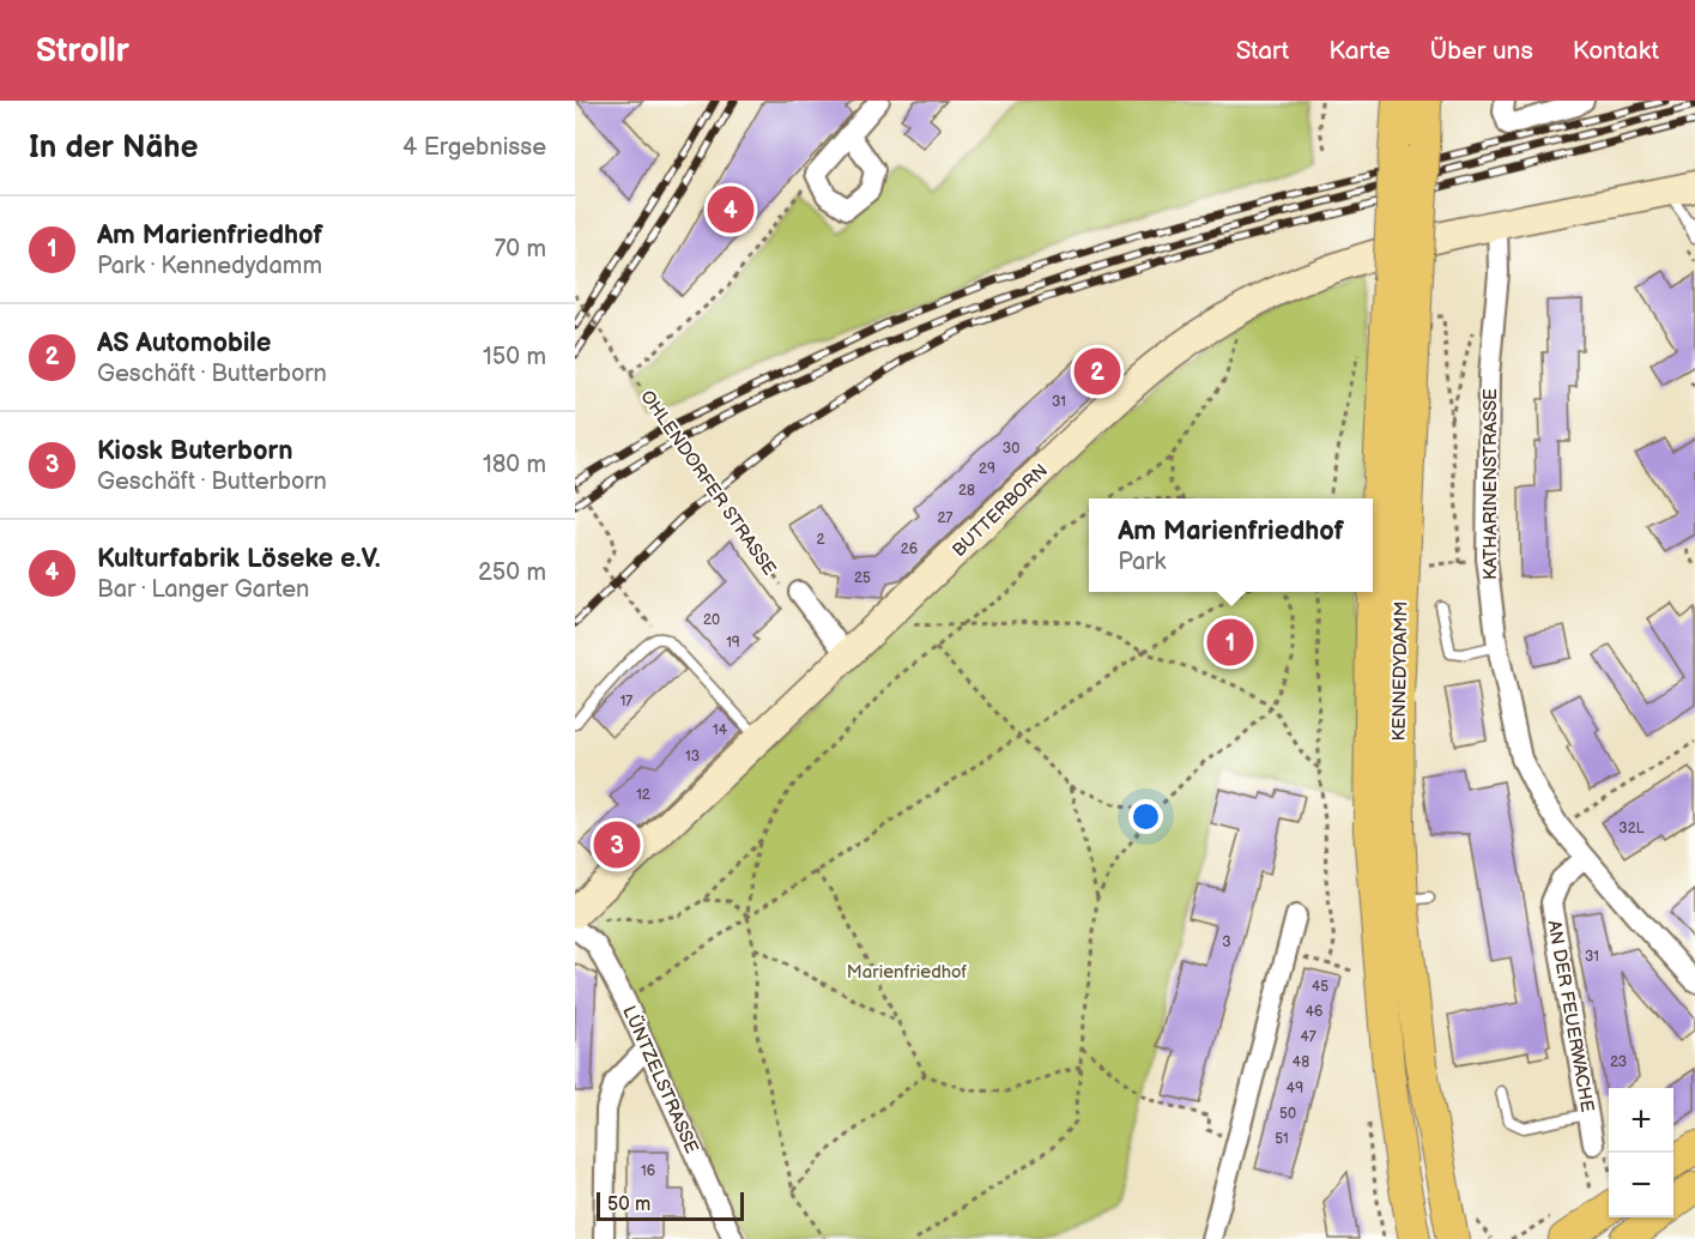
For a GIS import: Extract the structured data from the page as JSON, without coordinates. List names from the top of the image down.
{
  "streets": {
    "main road": ["KENNEDYDAMM"],
    "street": [
      "KATHARINENSTRASSE",
      "BUTTERBORN",
      "AN DER FEUERWACHE",
      "LÜNTZELSTRASSE"
    ],
    "path": ["OHLENDORFER STRASSE"]
  },
  "crossings": [
    ["KATHARINENSTRASSE", "BUTTERBORN"],
    ["KATHARINENSTRASSE", "AN DER FEUERWACHE"],
    ["BUTTERBORN", "LÜNTZELSTRASSE"]
  ],
  "parks": ["Marienfriedhof"],
  "house_numbers": [
    "31",
    "30",
    "29",
    "28",
    "27",
    "2",
    "26",
    "25",
    "20",
    "19",
    "17",
    "14",
    "13",
    "12",
    "32L",
    "3",
    "31",
    "45",
    "46",
    "47",
    "48",
    "23",
    "49",
    "50",
    "51",
    "16"
  ],
  "scale_bar": "50 m",
  "page": {
    "header": "Strollr",
    "nav": [
      "Start",
      "Karte",
      "Über uns",
      "Kontakt"
    ],
    "heading": ["In der Nähe", "4 Ergebnisse"],
    "pins": [
      "4",
      "2",
      "1",
      "3"
    ],
    "list": [
      {
        "mark": "1",
        "name": "Am Marienfriedhof",
        "note": "Park · Kennedydamm",
        "value": "70 m"
      },
      {
        "mark": "2",
        "name": "AS Automobile",
        "note": "Geschäft · Butterborn",
        "value": "150 m"
      },
      {
        "mark": "3",
        "name": "Kiosk Buterborn",
        "note": "Geschäft · Butterborn",
        "value": "180 m"
      },
      {
        "mark": "4",
        "name": "Kulturfabrik Löseke e.V.",
        "note": "Bar · Langer Garten",
        "value": "250 m"
      }
    ],
    "popup": ["Am Marienfriedhof", "Park"],
    "map_buttons": ["+", "−"],
    "scale": "50 m"
  }
}
